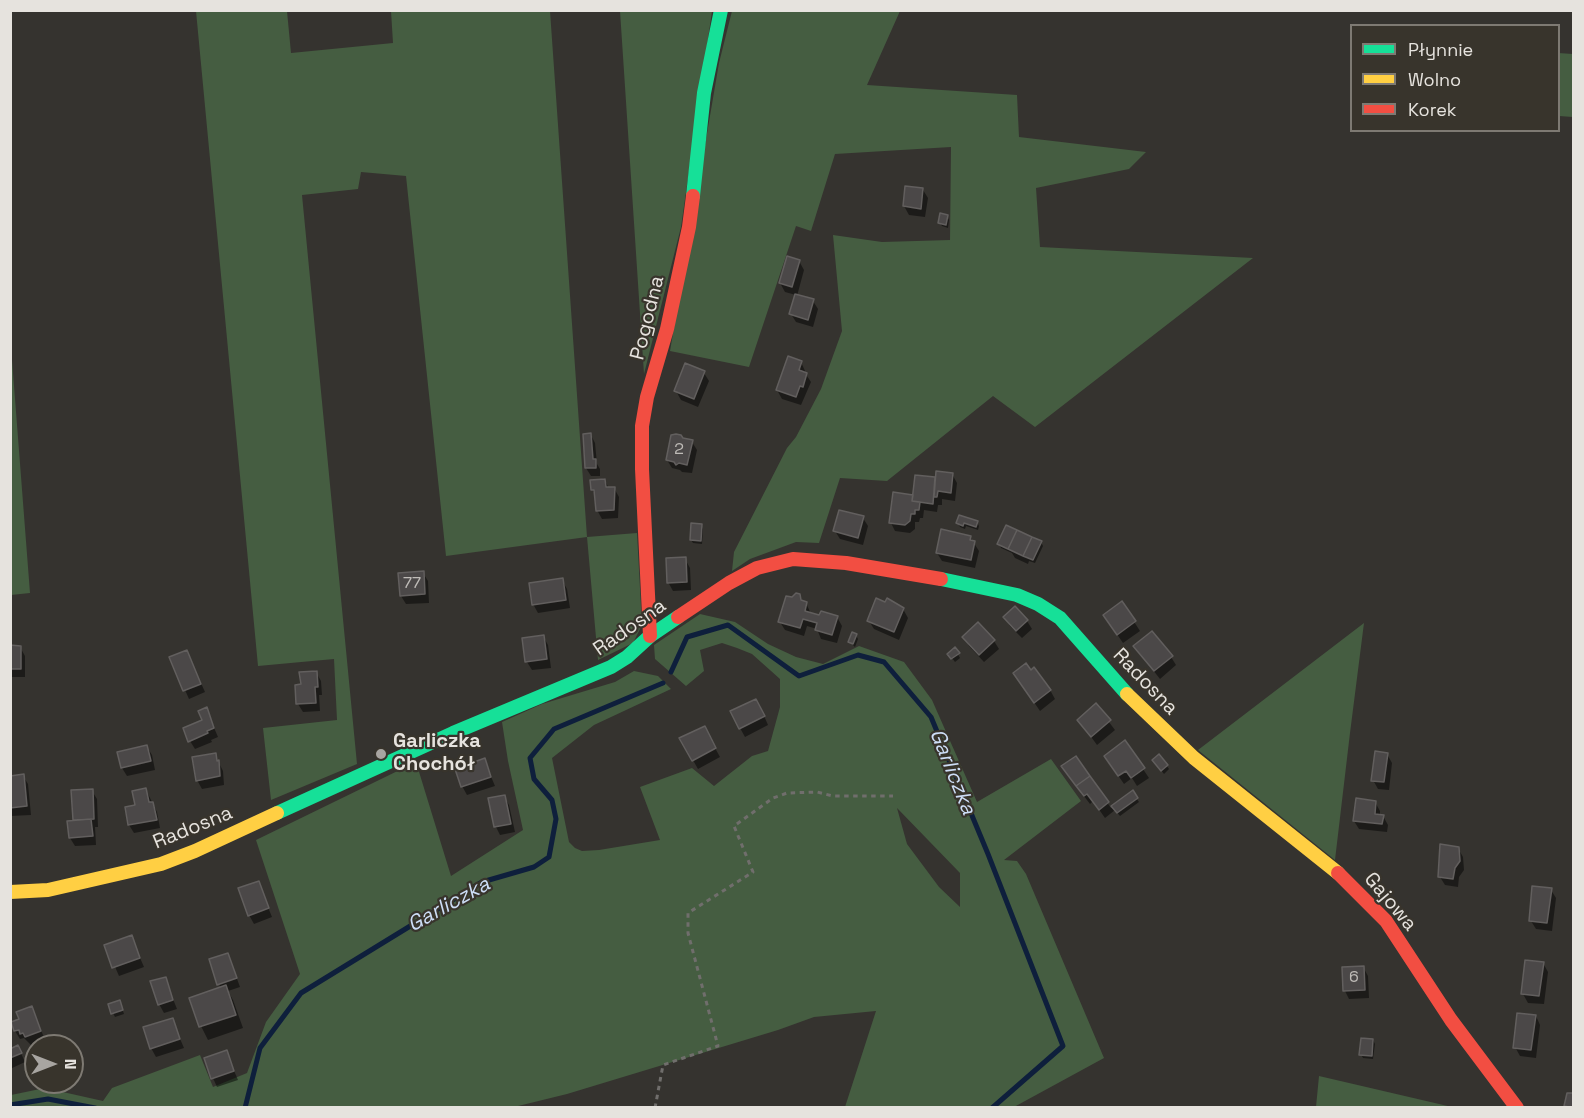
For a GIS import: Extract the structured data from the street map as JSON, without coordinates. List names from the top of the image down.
{
  "streets": {
    "street": ["Pogodna", "Radosna", "Gajowa"]
  },
  "crossings": [
    ["Pogodna", "Radosna"],
    ["Radosna", "Gajowa"]
  ],
  "water": ["Garliczka"],
  "places": ["Garliczka Chochół"],
  "house_numbers": ["2", "77", "6"],
  "legend": ["Płynnie", "Wolno", "Korek"],
  "north": "right"
}
